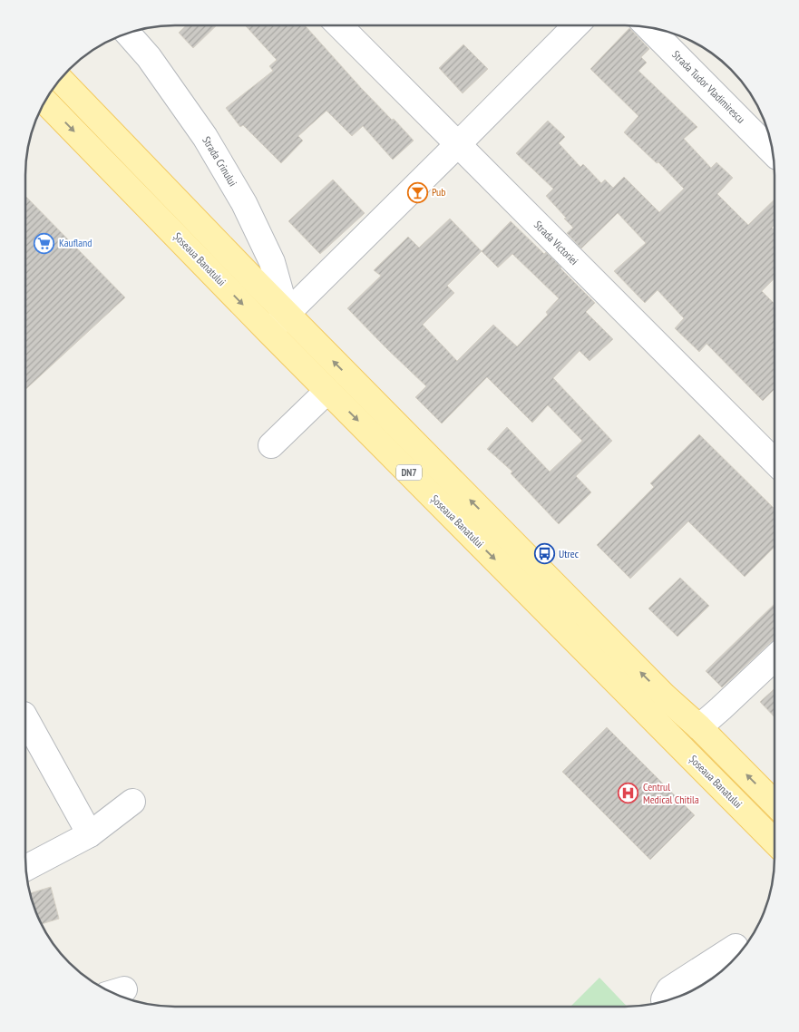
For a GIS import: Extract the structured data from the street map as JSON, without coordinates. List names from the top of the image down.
{
  "streets": {
    "main road": ["Șoseaua Banatului", "DN7"],
    "street": ["Strada Tudor Vladimirescu", "Strada Crinului", "Strada Victoriei"]
  },
  "crossings": [
    ["Strada Crinului", "DN7"]
  ],
  "places": {
    "bar": ["Pub"],
    "supermarket": ["Kaufland"],
    "bus stop": ["Utrec"],
    "hospital": ["Centrul Medical Chitila"]
  }
}
